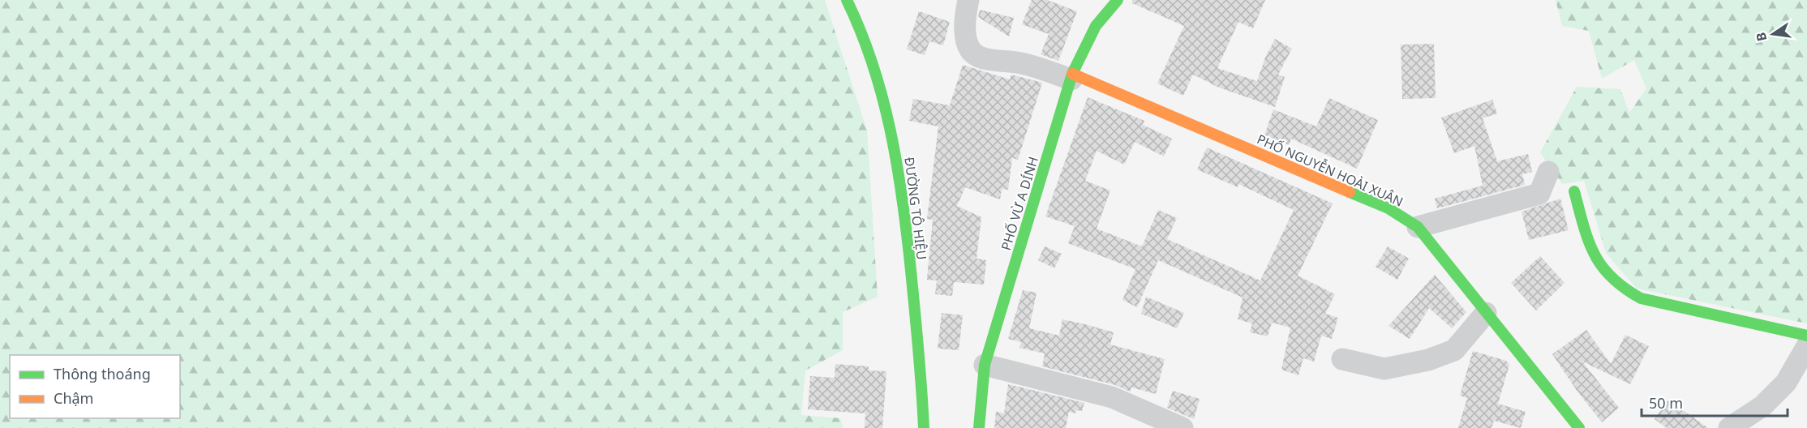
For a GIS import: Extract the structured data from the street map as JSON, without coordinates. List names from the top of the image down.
{
  "streets": {
    "main road": ["PHỐ NGUYỄN HOÀI XUÂN", "PHỐ VỪ A DÍNH", "ĐƯỜNG TÔ HIỆU"]
  },
  "crossings": [
    ["PHỐ NGUYỄN HOÀI XUÂN", "PHỐ VỪ A DÍNH"]
  ],
  "legend": ["Thông thoáng", "Chậm"],
  "scale_bar": "50 m",
  "north": "left"
}
